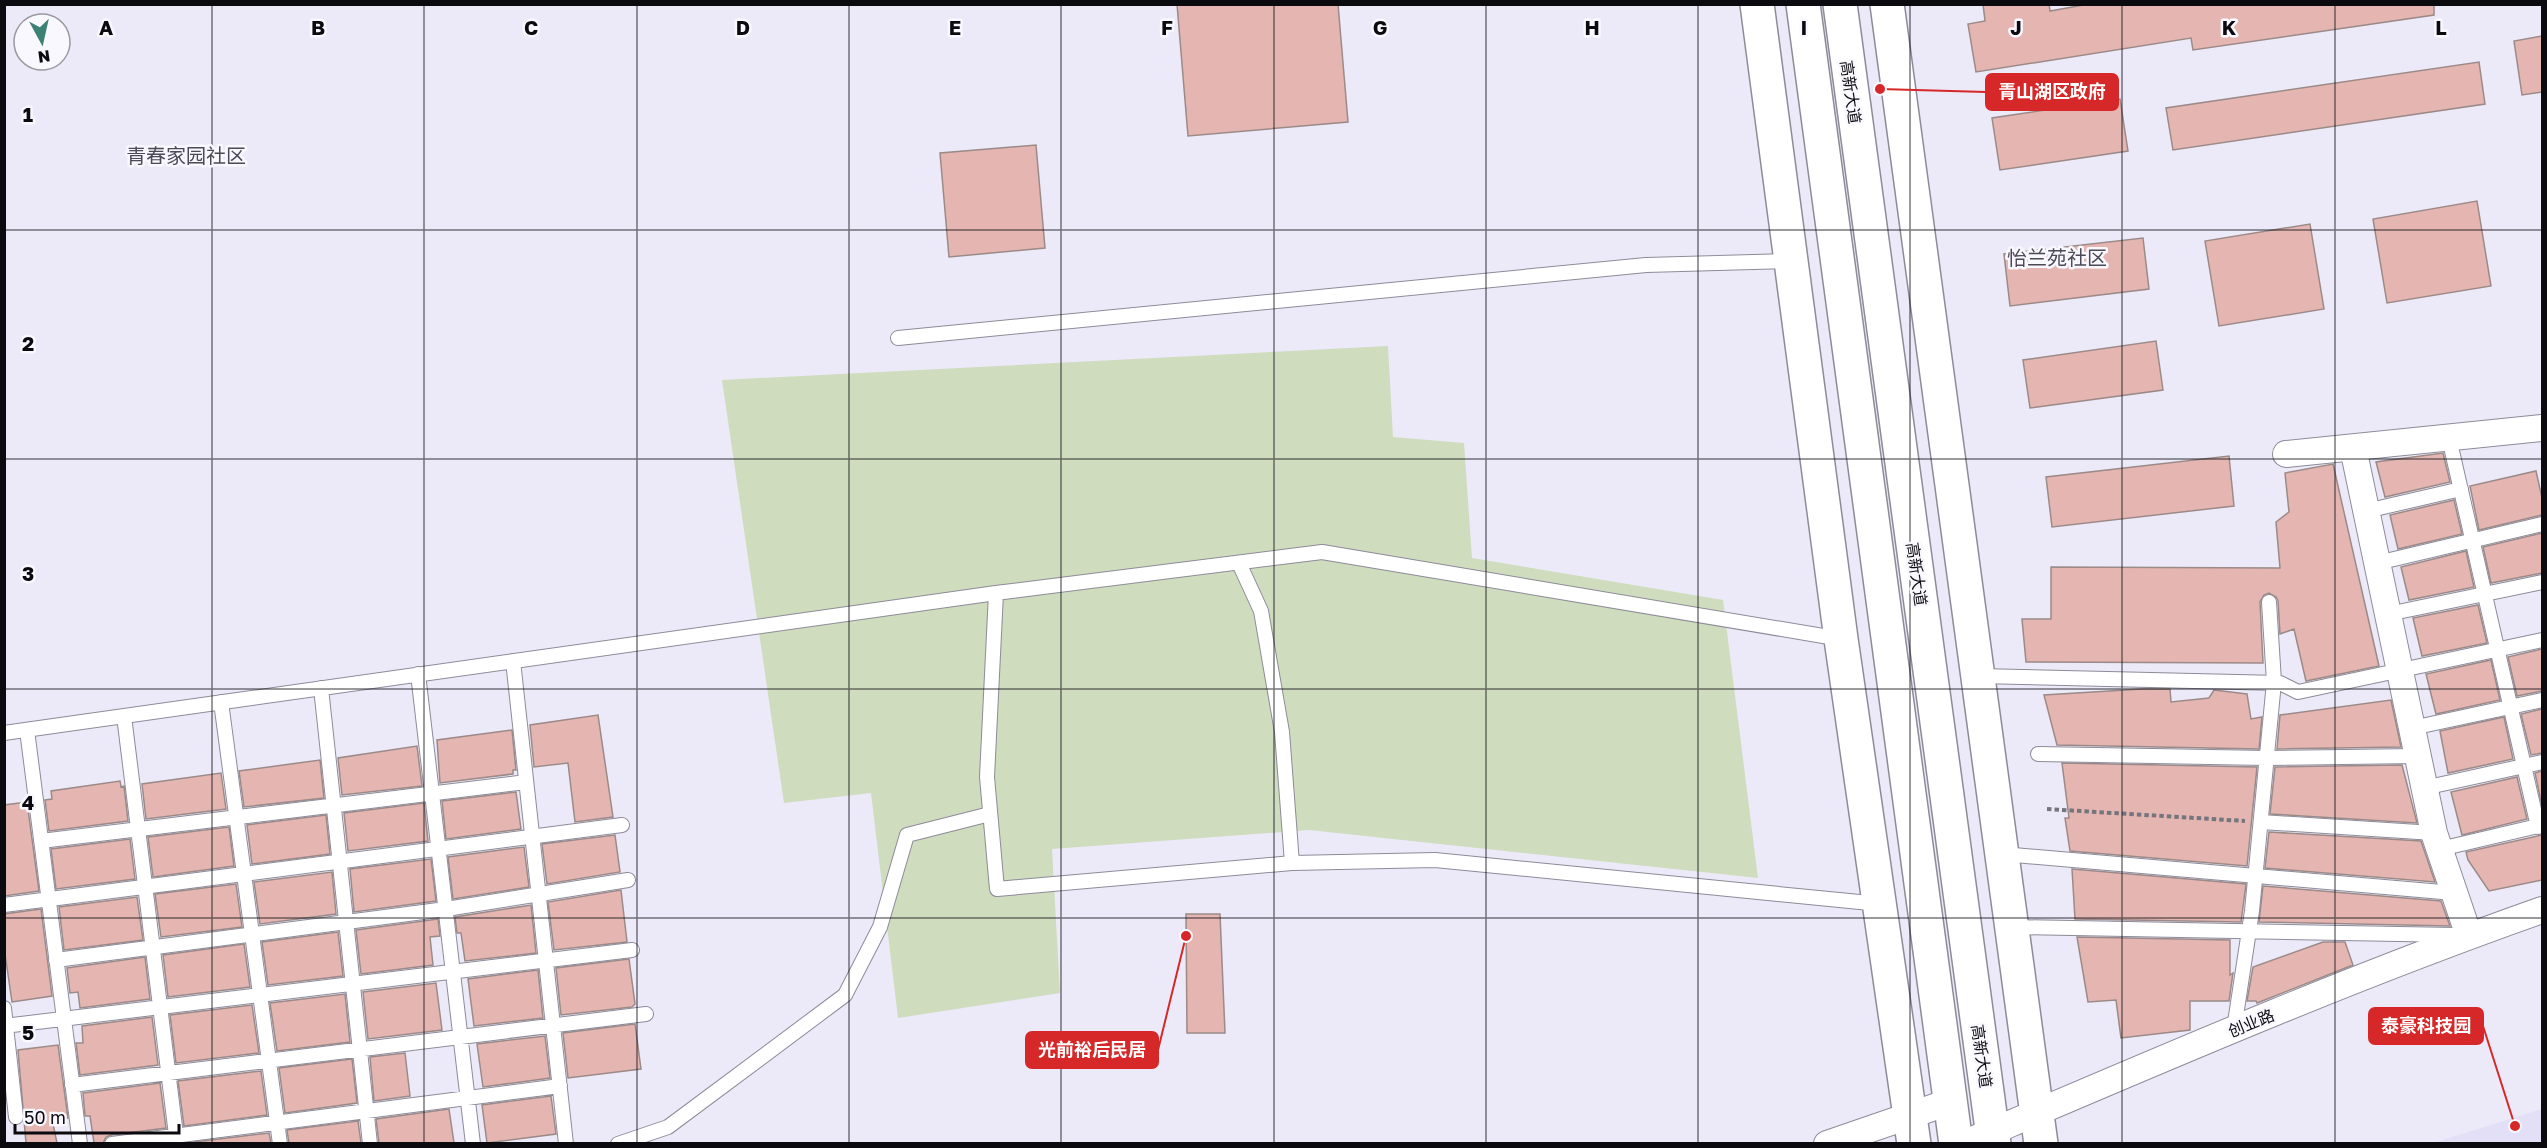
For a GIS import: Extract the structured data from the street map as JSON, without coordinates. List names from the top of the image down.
{
  "streets": {
    "main road": ["高新大道"],
    "street": ["创业路"]
  },
  "crossings": [
    ["高新大道", "创业路"]
  ],
  "districts": ["青春家园社区", "怡兰苑社区"],
  "places": ["青山湖区政府", "光前裕后民居", "泰豪科技园"],
  "scale_bar": "50 m",
  "north": "bottom",
  "grid": {
    "columns": [
      "A",
      "B",
      "C",
      "D",
      "E",
      "F",
      "G",
      "H",
      "I",
      "J",
      "K",
      "L"
    ],
    "rows": [
      "1",
      "2",
      "3",
      "4",
      "5"
    ]
  }
}
